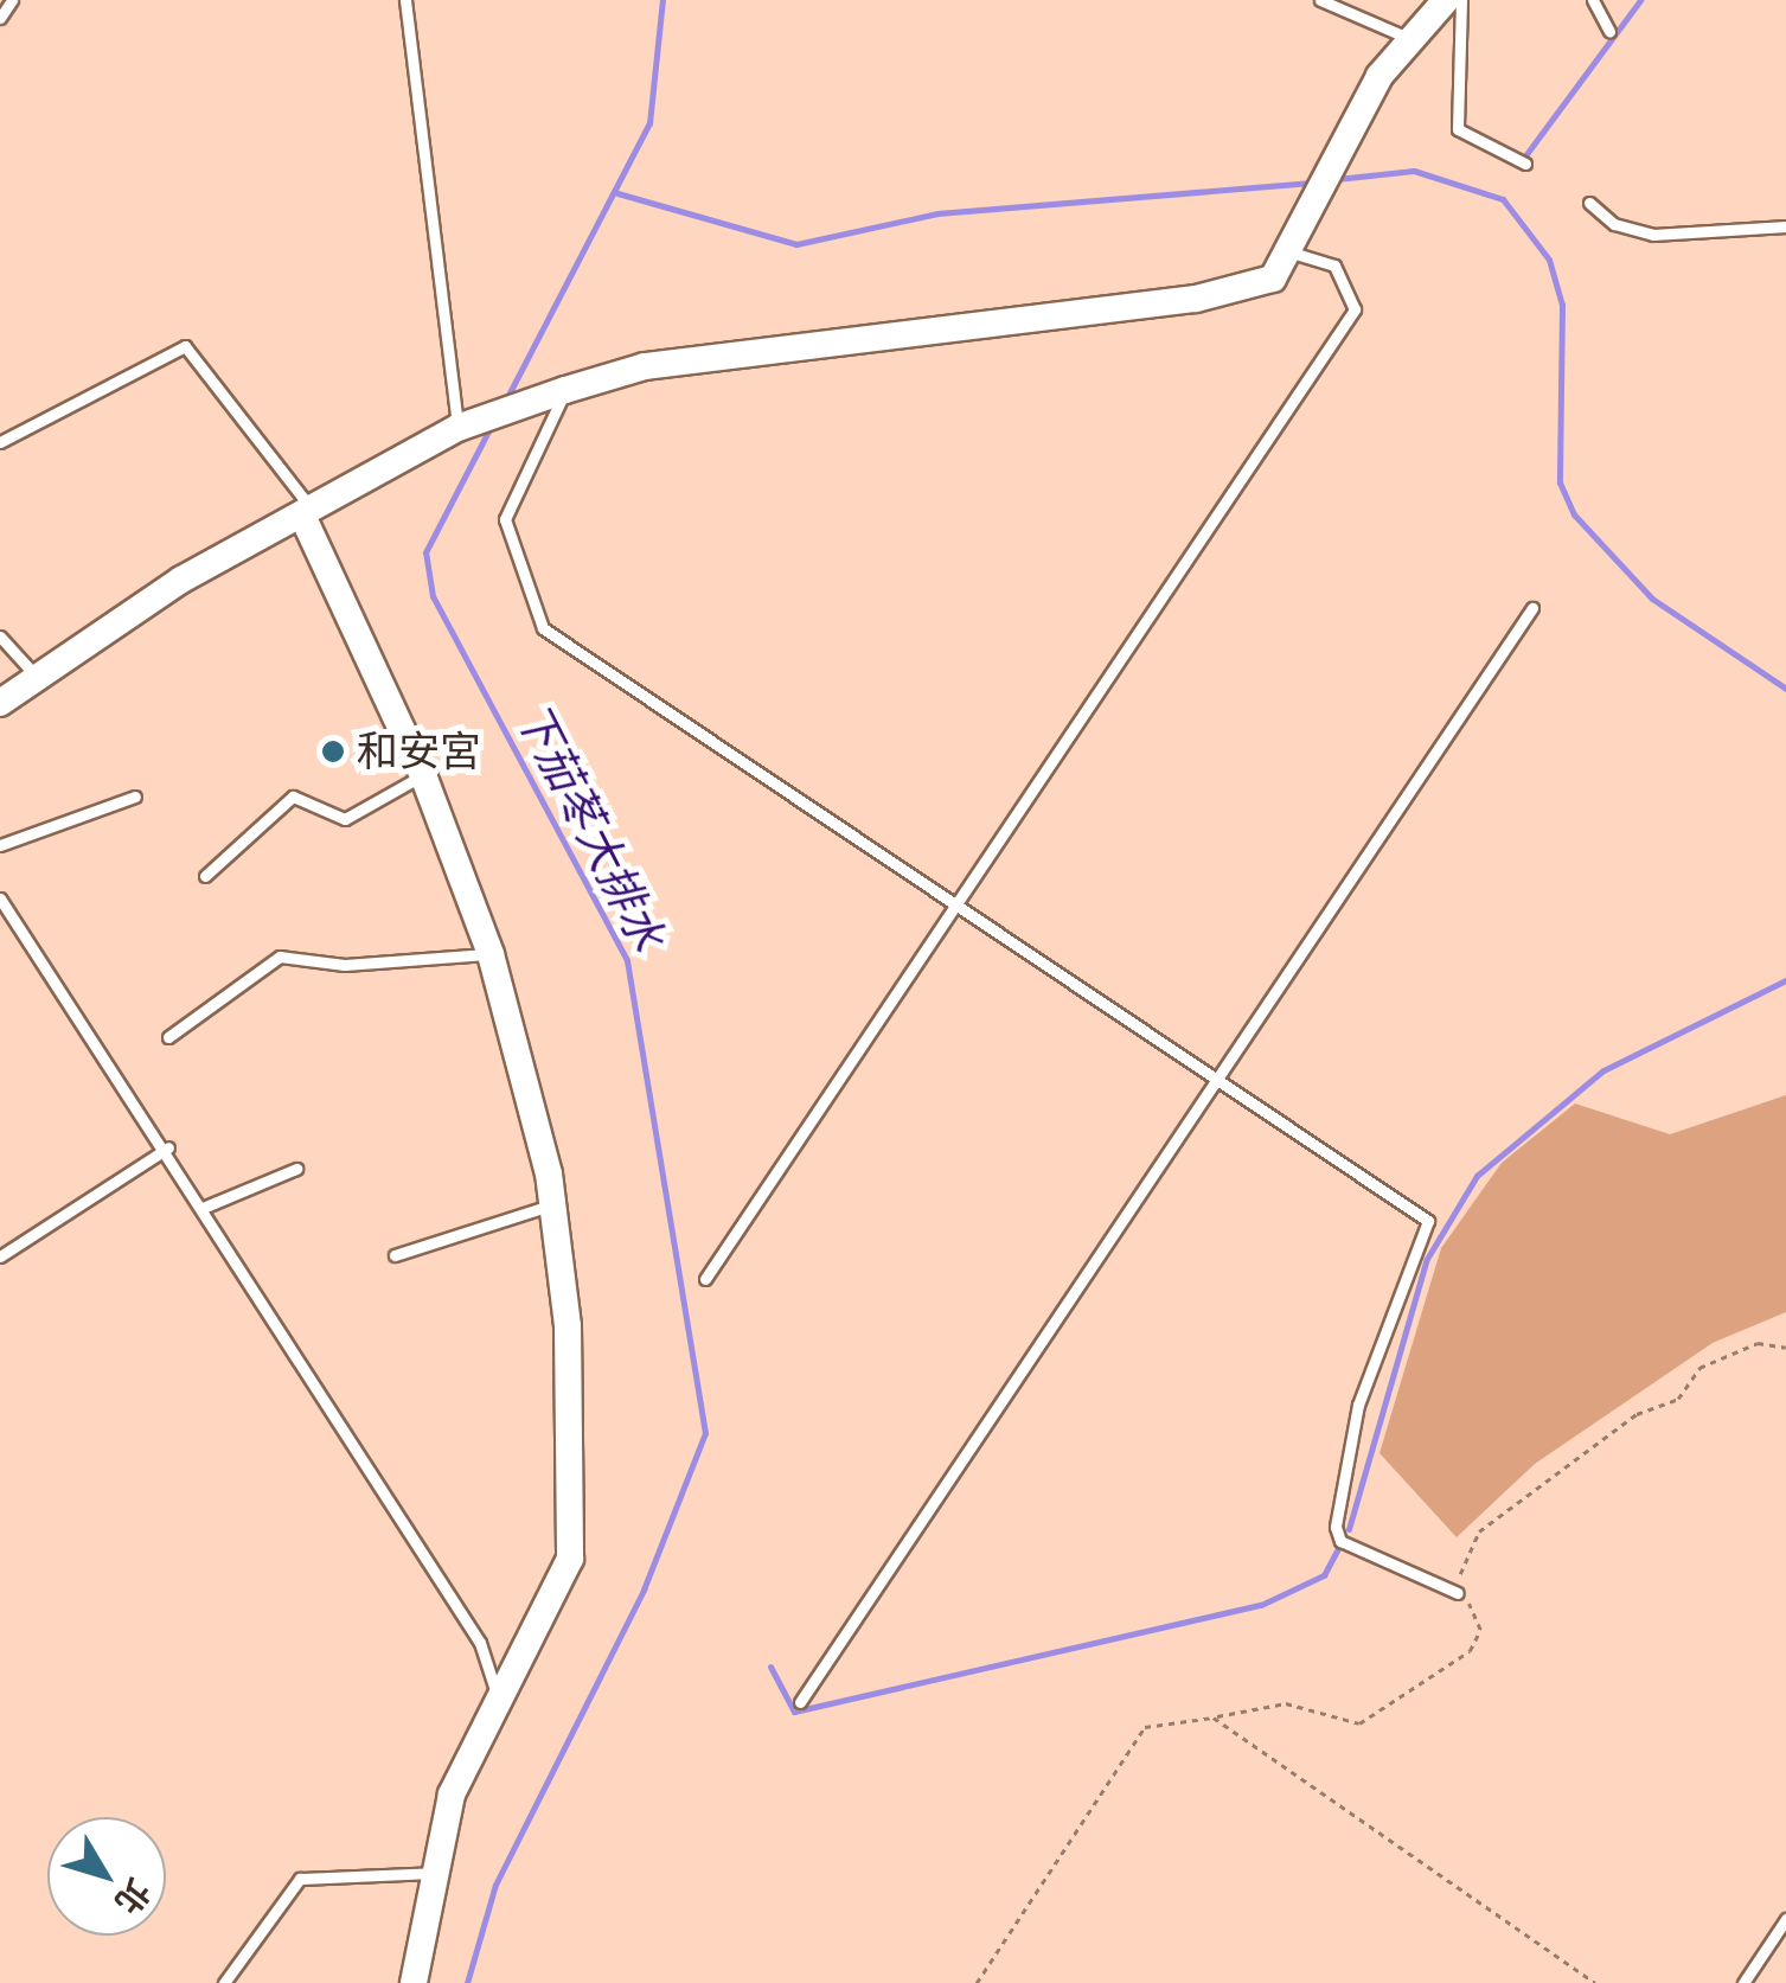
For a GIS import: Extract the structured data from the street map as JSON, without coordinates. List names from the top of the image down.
{
  "water": ["下茄苳大排水"],
  "places": ["和安宮"],
  "north": "bottom right"
}
